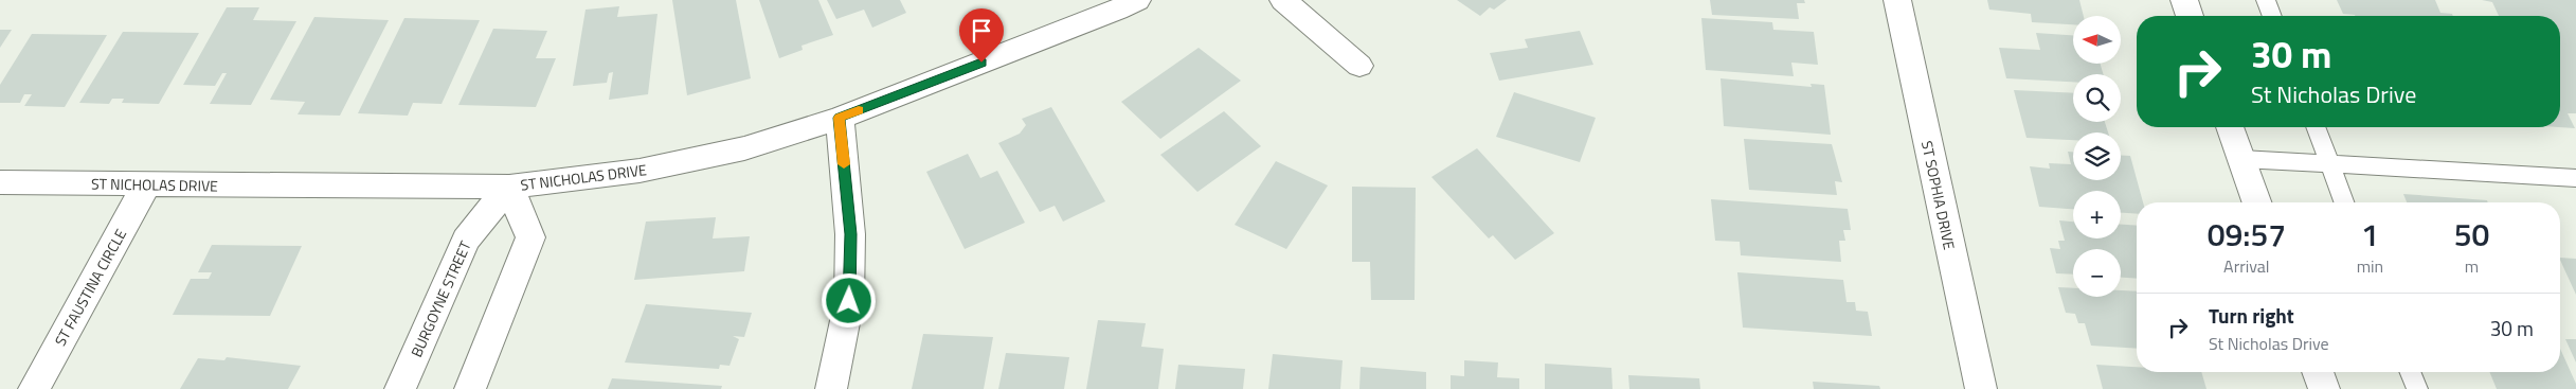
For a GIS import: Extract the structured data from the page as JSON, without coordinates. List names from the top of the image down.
{
  "streets": {
    "street": [
      "ST NICHOLAS DRIVE",
      "ST SOPHIA DRIVE",
      "ST FAUSTINA CIRCLE",
      "BURGOYNE STREET"
    ]
  },
  "crossings": [
    ["ST NICHOLAS DRIVE", "ST FAUSTINA CIRCLE"],
    ["ST NICHOLAS DRIVE", "BURGOYNE STREET"]
  ],
  "north": "left",
  "page": {
    "map_buttons": ["+", "−"],
    "turn": ["30 m", "St Nicholas Drive"],
    "eta": [
      "09:57",
      "Arrival",
      "1",
      "min",
      "50",
      "m"
    ],
    "list": [
      {
        "name": "Turn right",
        "note": "St Nicholas Drive",
        "value": "30 m"
      }
    ]
  }
}
